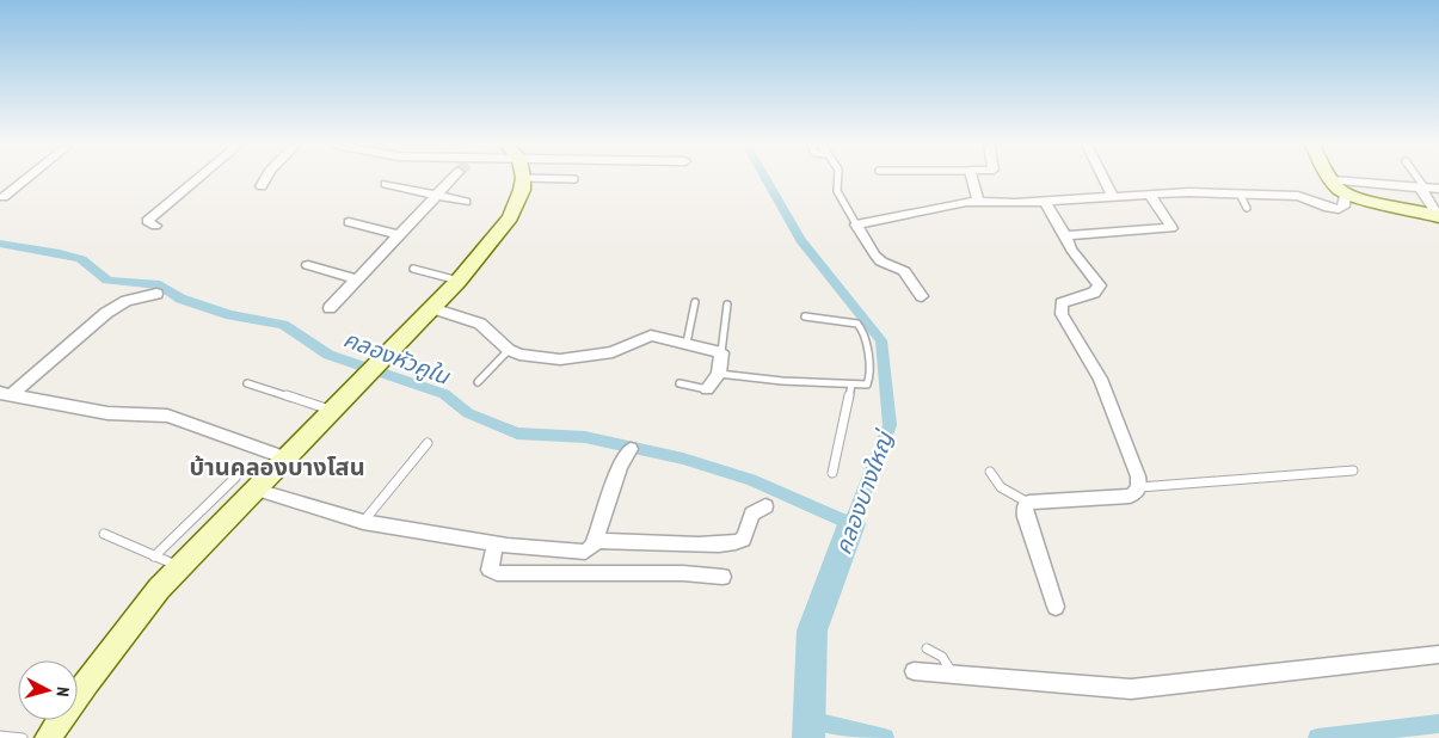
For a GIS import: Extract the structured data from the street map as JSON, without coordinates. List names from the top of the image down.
{
  "districts": ["บ้านคลองบางโสน"],
  "water": ["คลองหัวคูใน", "คลองบางใหญ่"],
  "north": "right"
}
